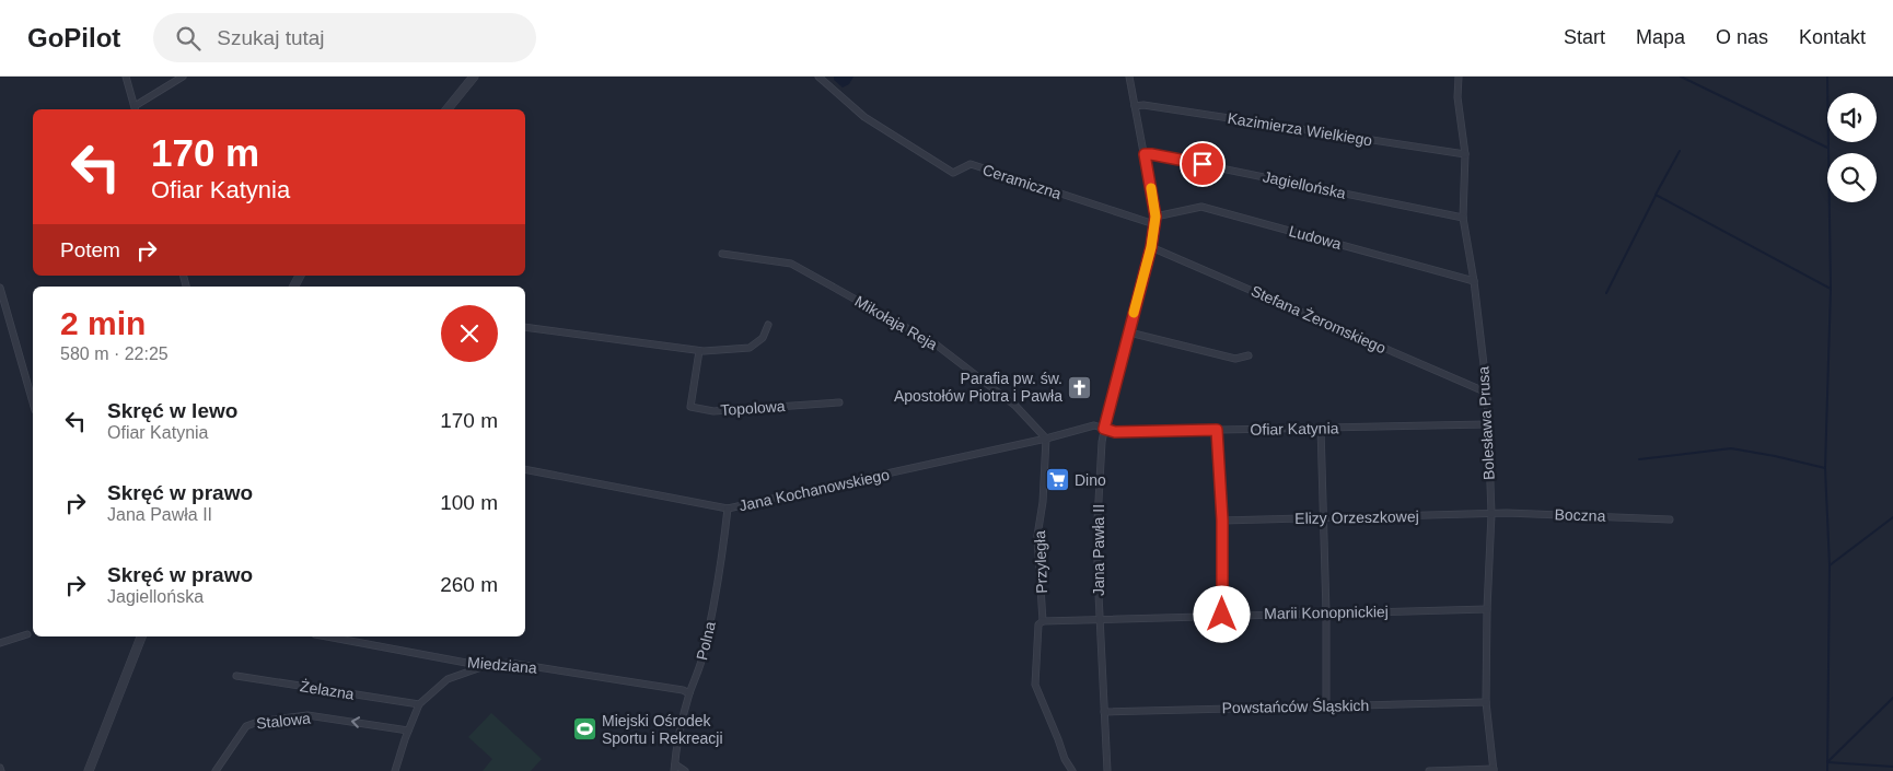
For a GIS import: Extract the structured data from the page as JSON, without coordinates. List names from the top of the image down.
{
  "streets": {
    "street": [
      "Kazimierza Wielkiego",
      "Ceramiczna",
      "Jagiellońska",
      "Ludowa",
      "Stefana Żeromskiego",
      "Mikołaja Reja",
      "Topolowa",
      "Bolesława Prusa",
      "Ofiar Katynia",
      "Jana Kochanowskiego",
      "Boczna",
      "Elizy Orzeszkowej",
      "Jana Pawła II",
      "Przyległa",
      "Marii Konopnickiej",
      "Polna",
      "Miedziana",
      "Żelazna",
      "Powstańców Śląskich",
      "Stalowa"
    ]
  },
  "crossings": [
    ["Kazimierza Wielkiego", "Bolesława Prusa"],
    ["Kazimierza Wielkiego", "Jana Pawła II"],
    ["Ceramiczna", "Jana Pawła II"],
    ["Jagiellońska", "Bolesława Prusa"],
    ["Jagiellońska", "Jana Pawła II"],
    ["Ludowa", "Bolesława Prusa"],
    ["Ludowa", "Jana Pawła II"],
    ["Stefana Żeromskiego", "Bolesława Prusa"],
    ["Stefana Żeromskiego", "Jana Pawła II"],
    ["Mikołaja Reja", "Jana Kochanowskiego"],
    ["Mikołaja Reja", "Przyległa"],
    ["Bolesława Prusa", "Ofiar Katynia"],
    ["Bolesława Prusa", "Boczna"],
    ["Bolesława Prusa", "Elizy Orzeszkowej"],
    ["Bolesława Prusa", "Marii Konopnickiej"],
    ["Bolesława Prusa", "Powstańców Śląskich"],
    ["Ofiar Katynia", "Jana Kochanowskiego"],
    ["Ofiar Katynia", "Jana Pawła II"],
    ["Jana Kochanowskiego", "Jana Pawła II"],
    ["Jana Kochanowskiego", "Przyległa"],
    ["Jana Kochanowskiego", "Polna"],
    ["Boczna", "Elizy Orzeszkowej"],
    ["Jana Pawła II", "Marii Konopnickiej"],
    ["Jana Pawła II", "Powstańców Śląskich"],
    ["Polna", "Miedziana"]
  ],
  "one_way": ["Stalowa"],
  "places": {
    "church": ["Parafia pw. św. Apostołów Piotra i Pawła"],
    "supermarket": ["Dino"],
    "sports": ["Miejski Ośrodek Sportu i Rekreacji"]
  },
  "page": {
    "header": "GoPilot",
    "search": "Szukaj tutaj",
    "nav": [
      "Start",
      "Mapa",
      "O nas",
      "Kontakt"
    ],
    "turn": ["170 m", "Ofiar Katynia"],
    "then": "Potem",
    "heading": ["2 min", "580 m · 22:25"],
    "list": [
      {
        "name": "Skręć w lewo",
        "note": "Ofiar Katynia",
        "value": "170 m"
      },
      {
        "name": "Skręć w prawo",
        "note": "Jana Pawła II",
        "value": "100 m"
      },
      {
        "name": "Skręć w prawo",
        "note": "Jagiellońska",
        "value": "260 m"
      }
    ]
  }
}
